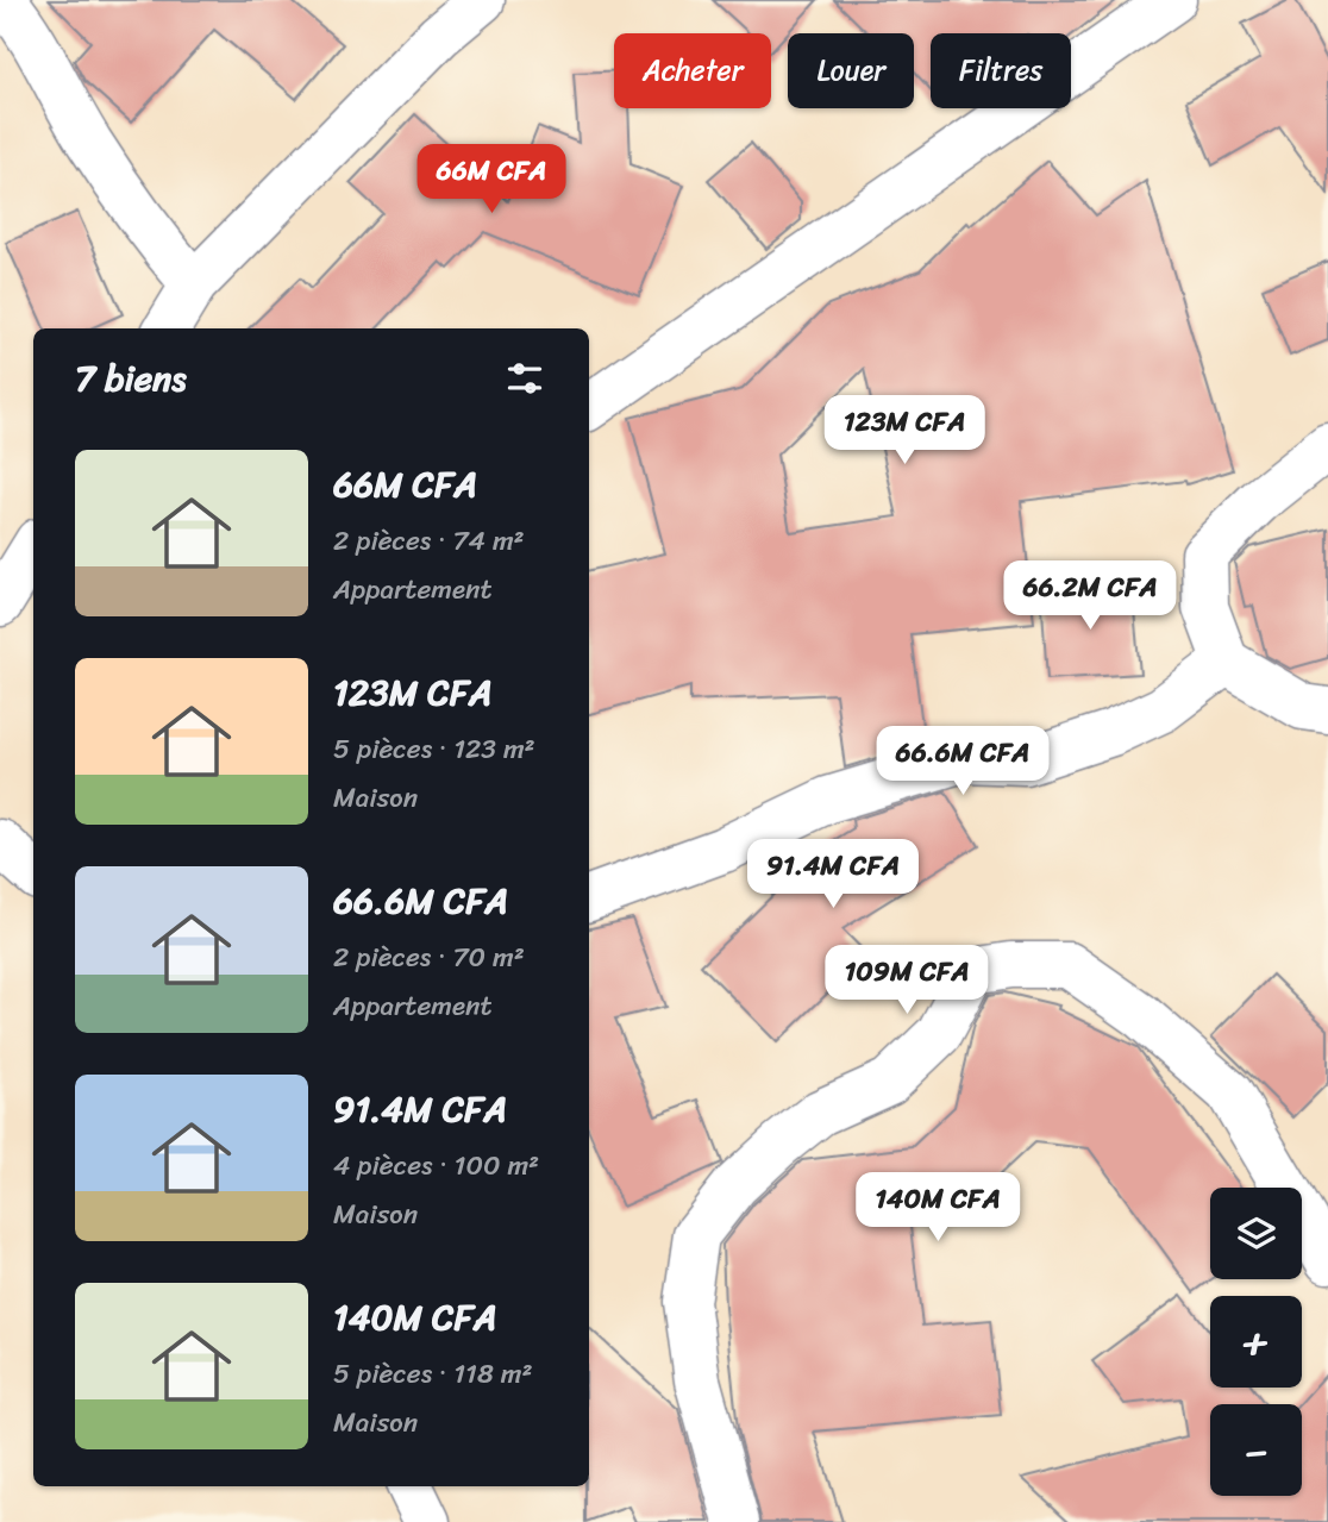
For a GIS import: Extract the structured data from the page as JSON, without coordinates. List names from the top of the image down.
{
  "page": {
    "chip": ["Acheter", "Louer", "Filtres"],
    "price": [
      "66M CFA",
      "123M CFA",
      "66.2M CFA",
      "66.6M CFA",
      "91.4M CFA",
      "109M CFA",
      "140M CFA"
    ],
    "heading": "7 biens",
    "list": [
      {
        "name": "66M CFA",
        "note": "2 pièces · 74 m² · Appartement"
      },
      {
        "name": "123M CFA",
        "note": "5 pièces · 123 m² · Maison"
      },
      {
        "name": "66.6M CFA",
        "note": "2 pièces · 70 m² · Appartement"
      },
      {
        "name": "91.4M CFA",
        "note": "4 pièces · 100 m² · Maison"
      },
      {
        "name": "140M CFA",
        "note": "5 pièces · 118 m² · Maison"
      }
    ],
    "map_buttons": ["+", "−"]
  }
}
